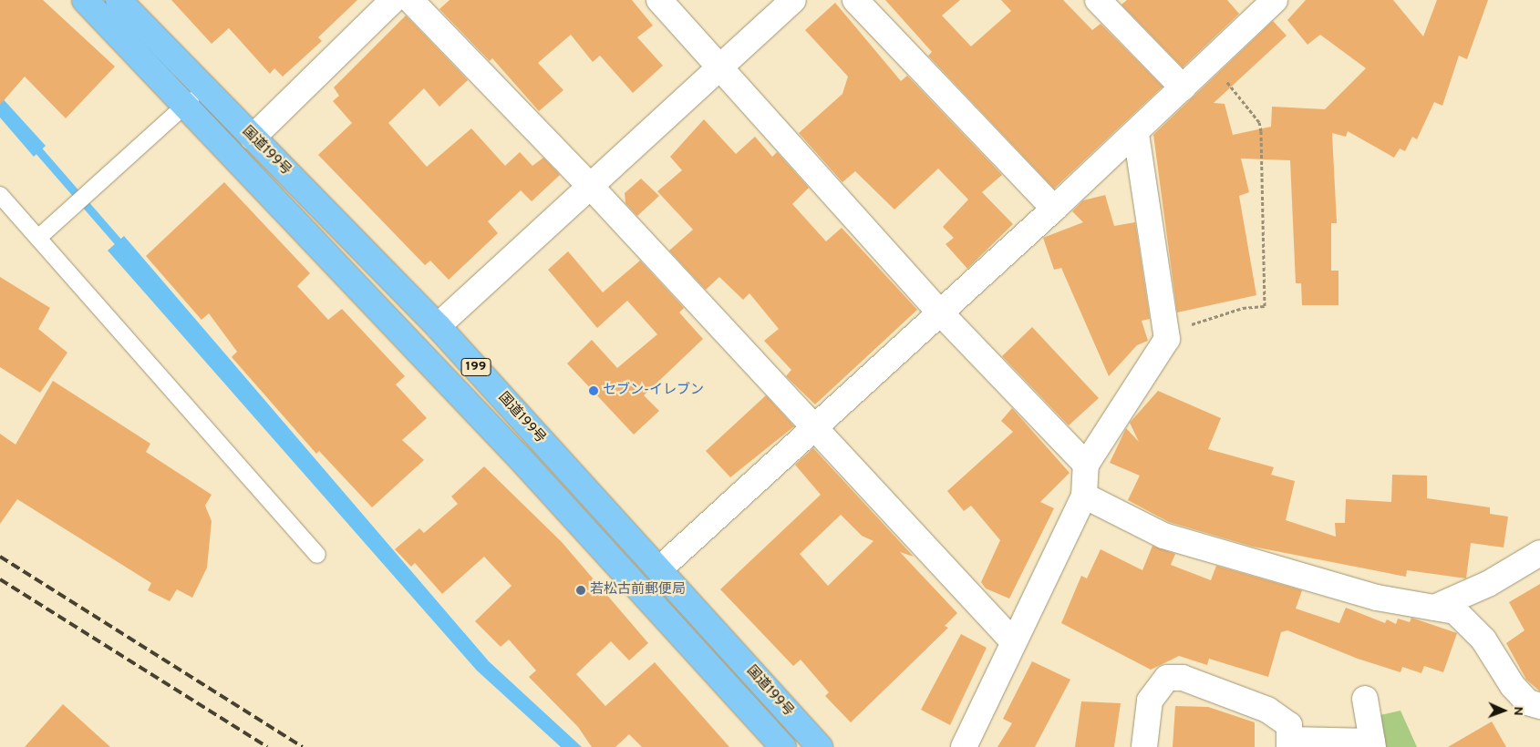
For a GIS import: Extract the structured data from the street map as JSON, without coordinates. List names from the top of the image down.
{
  "streets": {
    "highway": ["国道199号", "199"]
  },
  "places": ["セブン-イレブン", "若松古前郵便局"],
  "north": "right"
}
